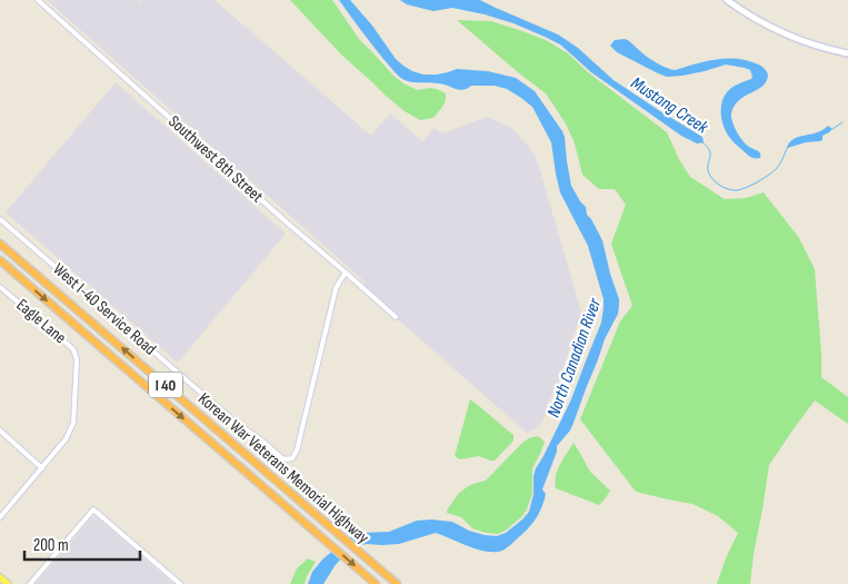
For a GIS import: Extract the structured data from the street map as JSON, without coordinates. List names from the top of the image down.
{
  "streets": {
    "highway": ["I 40", "Korean War Veterans Memorial Highway"],
    "street": ["Southwest 8th Street", "West I-40 Service Road", "Eagle Lane"]
  },
  "crossings": [
    ["Southwest 8th Street", "West I-40 Service Road"]
  ],
  "water": ["Mustang Creek", "North Canadian River"],
  "scale_bar": "200 m"
}
